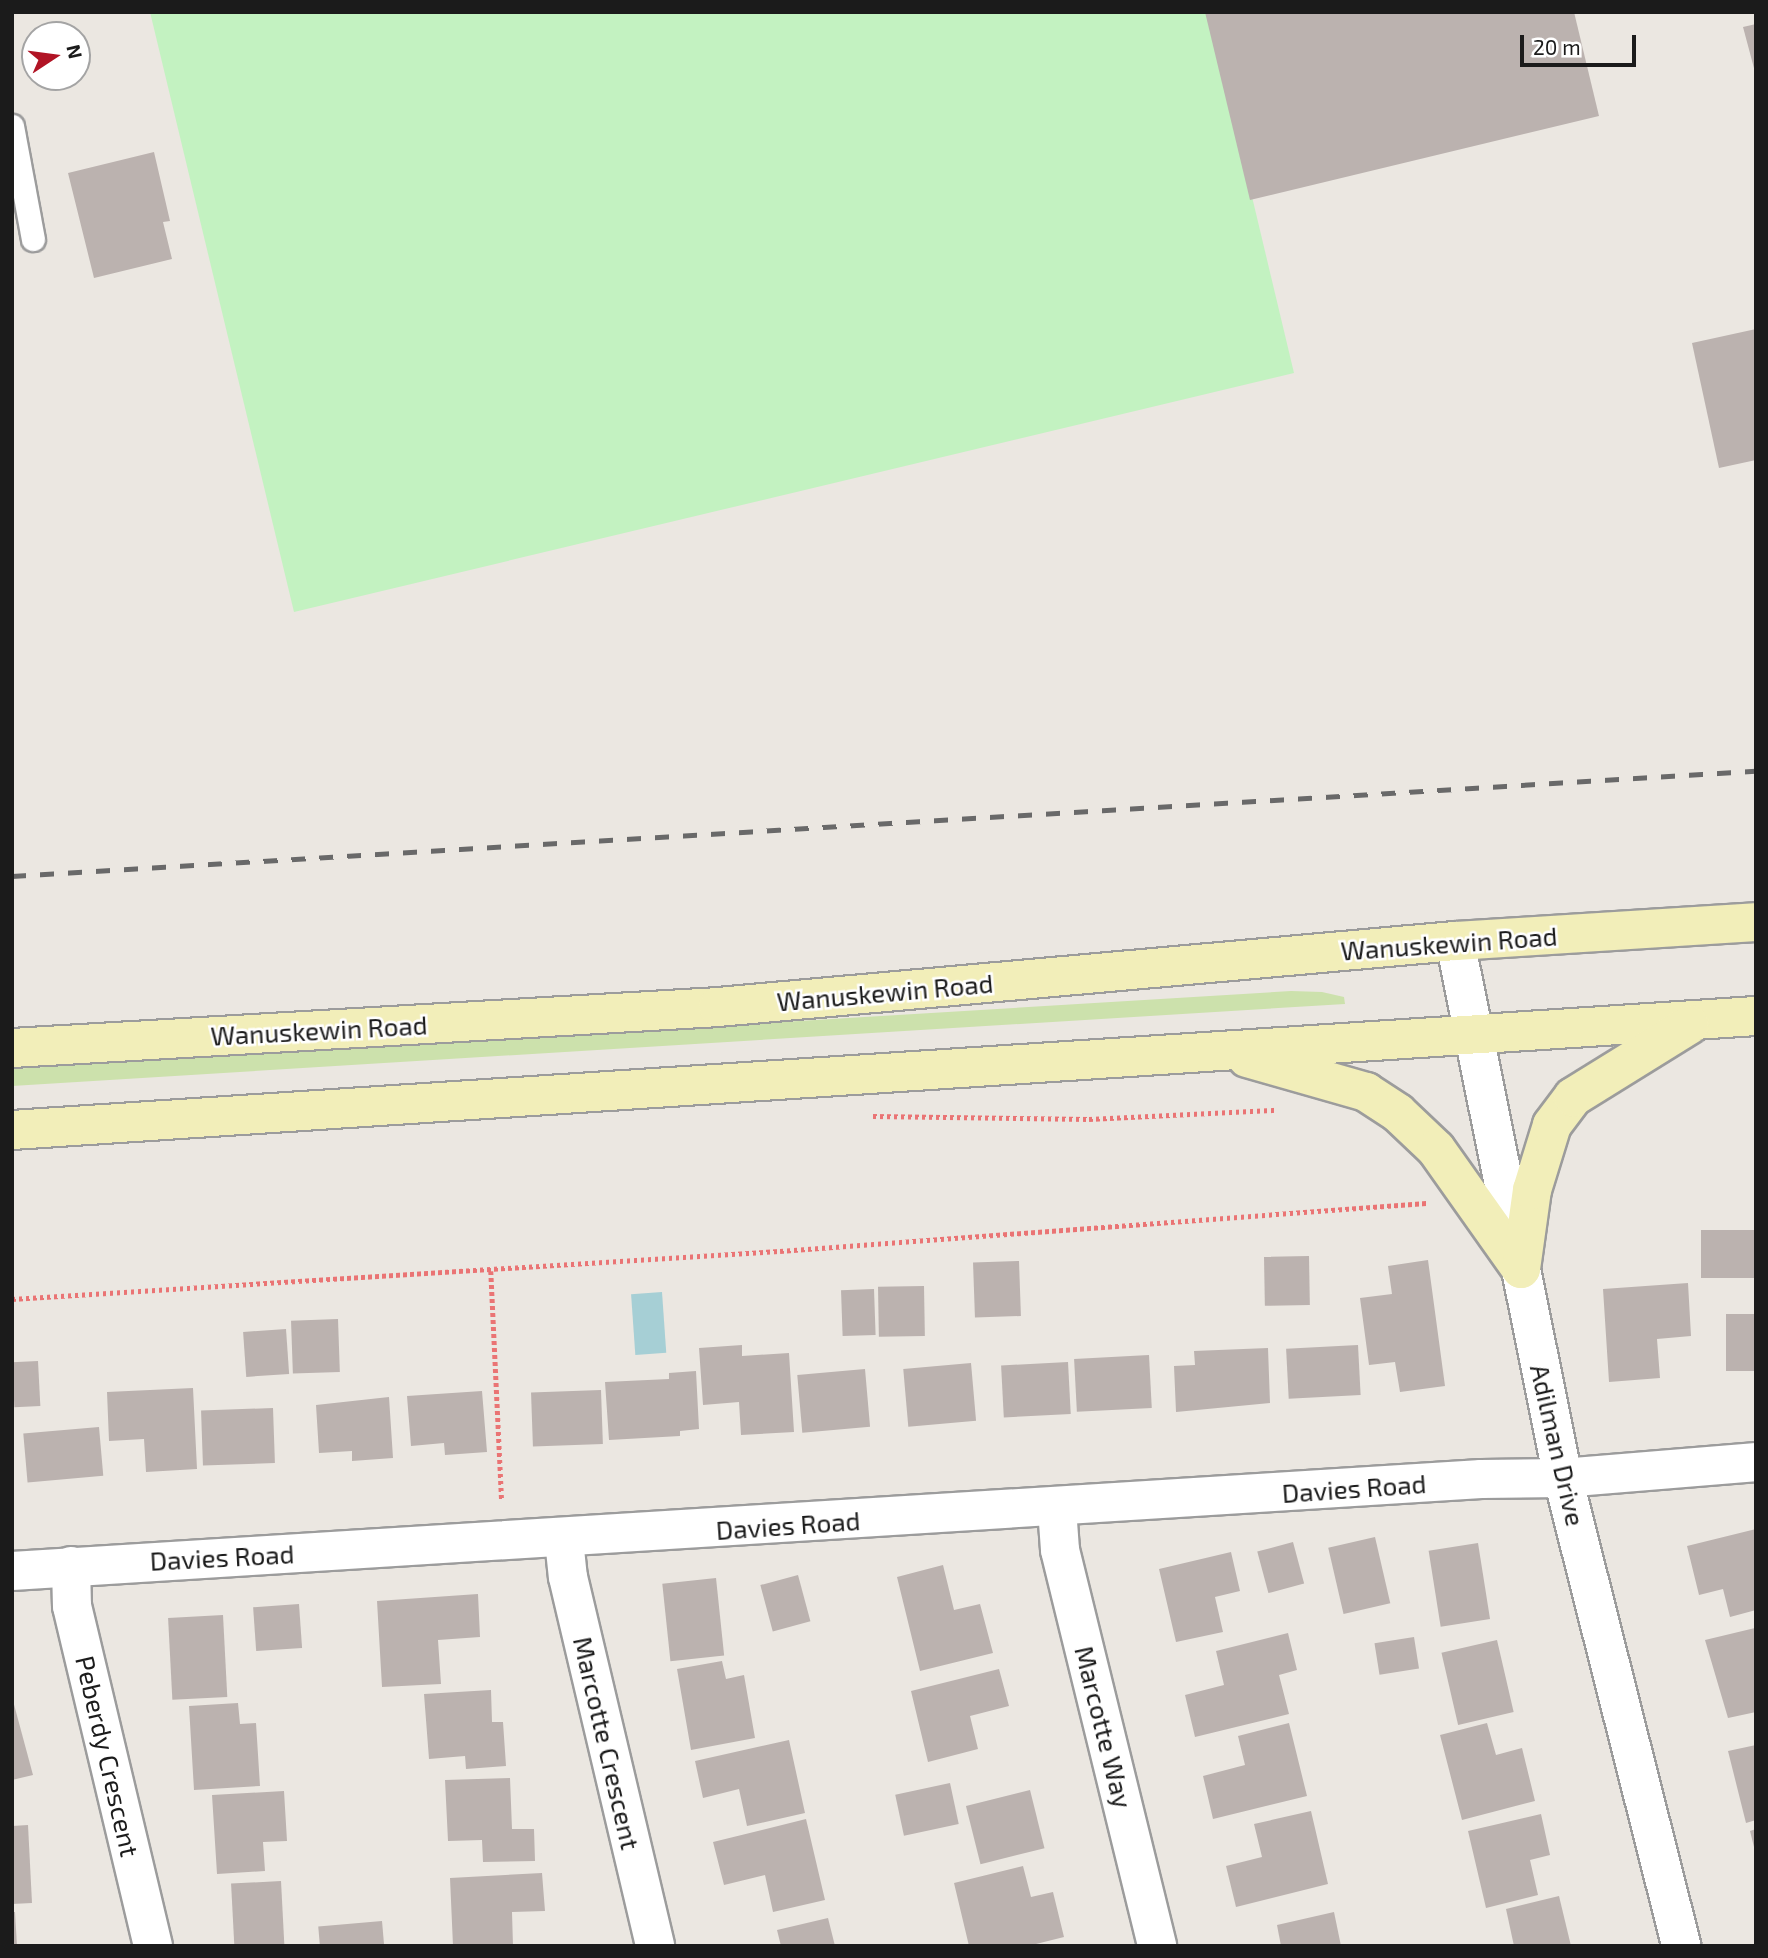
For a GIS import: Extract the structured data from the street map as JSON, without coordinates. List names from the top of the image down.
{
  "streets": {
    "main road": ["Wanuskewin Road"],
    "street": [
      "Adilman Drive",
      "Davies Road",
      "Marcotte Way",
      "Marcotte Crescent",
      "Peberdy Crescent"
    ]
  },
  "crossings": [
    ["Wanuskewin Road", "Adilman Drive"],
    ["Adilman Drive", "Davies Road"],
    ["Davies Road", "Marcotte Way"],
    ["Davies Road", "Marcotte Crescent"],
    ["Davies Road", "Peberdy Crescent"]
  ],
  "scale_bar": "20 m",
  "north": "right"
}
